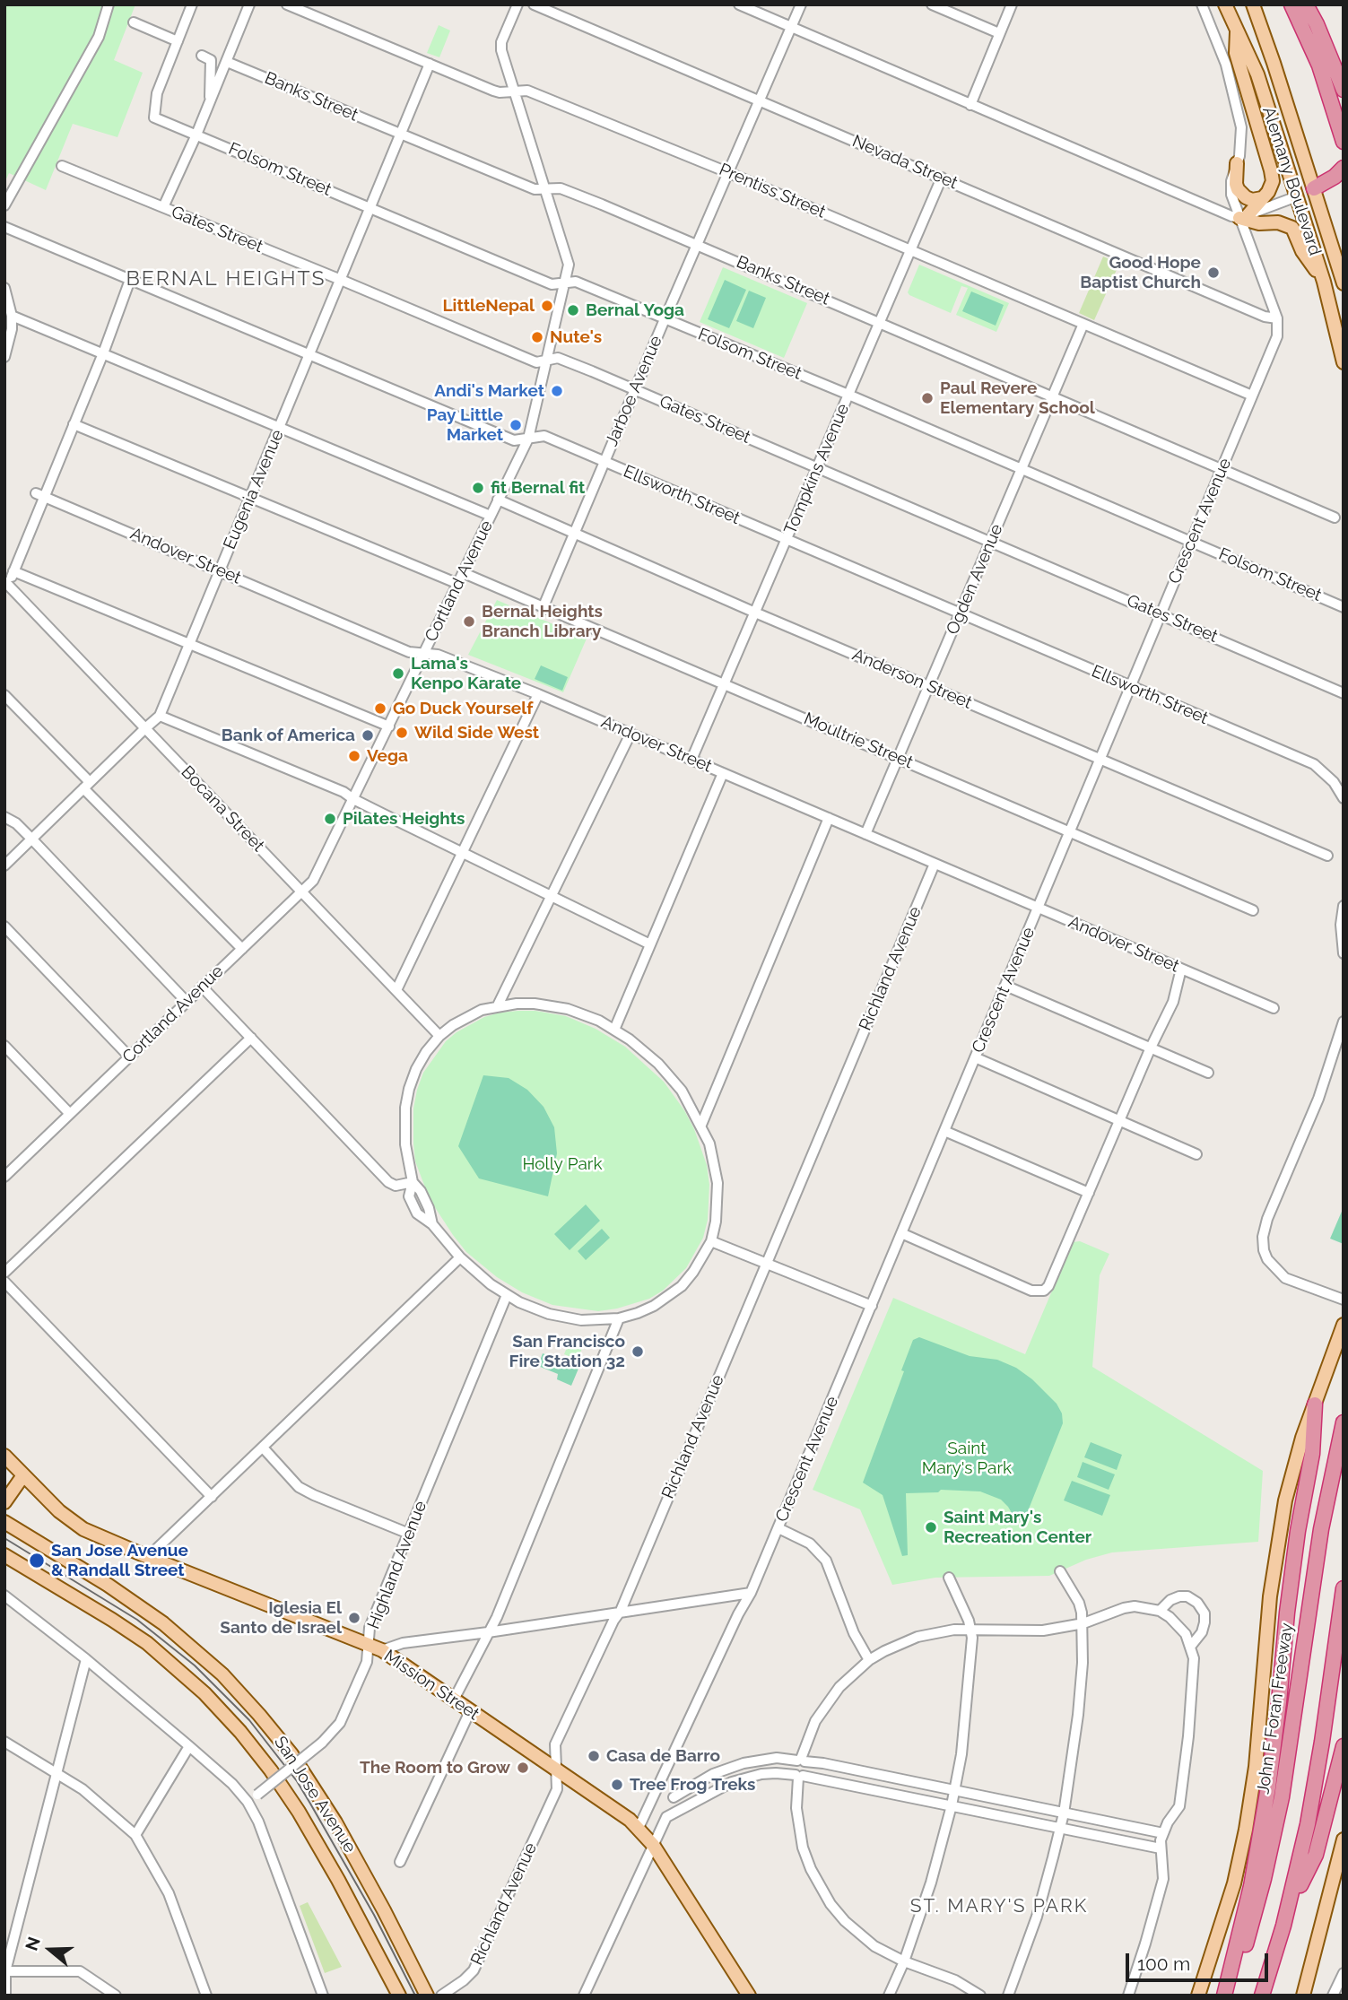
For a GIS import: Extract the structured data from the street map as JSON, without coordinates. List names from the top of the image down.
{
  "streets": {
    "highway": ["John F Foran Freeway"],
    "main road": ["Alemany Boulevard", "Mission Street", "San Jose Avenue"],
    "street": [
      "Banks Street",
      "Nevada Street",
      "Folsom Street",
      "Prentiss Street",
      "Gates Street",
      "Jarboe Avenue",
      "Tompkins Avenue",
      "Eugenia Avenue",
      "Ellsworth Street",
      "Crescent Avenue",
      "Andover Street",
      "Ogden Avenue",
      "Cortland Avenue",
      "Anderson Street",
      "Moultrie Street",
      "Bocana Street",
      "Richland Avenue",
      "Highland Avenue"
    ]
  },
  "crossings": [
    ["Banks Street", "Jarboe Avenue"],
    ["Banks Street", "Tompkins Avenue"],
    ["Banks Street", "Eugenia Avenue"],
    ["Banks Street", "Crescent Avenue"],
    ["Banks Street", "Ogden Avenue"],
    ["Banks Street", "Cortland Avenue"],
    ["Nevada Street", "Jarboe Avenue"],
    ["Nevada Street", "Tompkins Avenue"],
    ["Nevada Street", "Crescent Avenue"],
    ["Folsom Street", "Jarboe Avenue"],
    ["Folsom Street", "Tompkins Avenue"],
    ["Folsom Street", "Eugenia Avenue"],
    ["Folsom Street", "Crescent Avenue"],
    ["Folsom Street", "Ogden Avenue"],
    ["Folsom Street", "Cortland Avenue"],
    ["Prentiss Street", "Jarboe Avenue"],
    ["Prentiss Street", "Tompkins Avenue"],
    ["Prentiss Street", "Eugenia Avenue"],
    ["Prentiss Street", "Crescent Avenue"],
    ["Prentiss Street", "Ogden Avenue"],
    ["Prentiss Street", "Cortland Avenue"],
    ["Gates Street", "Jarboe Avenue"],
    ["Gates Street", "Tompkins Avenue"],
    ["Gates Street", "Eugenia Avenue"],
    ["Gates Street", "Crescent Avenue"],
    ["Gates Street", "Ogden Avenue"],
    ["Gates Street", "Cortland Avenue"],
    ["Jarboe Avenue", "Ellsworth Street"],
    ["Jarboe Avenue", "Anderson Street"],
    ["Jarboe Avenue", "Moultrie Street"],
    ["Tompkins Avenue", "Ellsworth Street"],
    ["Tompkins Avenue", "Andover Street"],
    ["Tompkins Avenue", "Anderson Street"],
    ["Tompkins Avenue", "Moultrie Street"],
    ["Eugenia Avenue", "Ellsworth Street"],
    ["Eugenia Avenue", "Andover Street"],
    ["Eugenia Avenue", "Bocana Street"],
    ["Ellsworth Street", "Crescent Avenue"],
    ["Ellsworth Street", "Ogden Avenue"],
    ["Ellsworth Street", "Cortland Avenue"],
    ["Crescent Avenue", "Andover Street"],
    ["Crescent Avenue", "Anderson Street"],
    ["Crescent Avenue", "Moultrie Street"],
    ["Crescent Avenue", "Mission Street"],
    ["Andover Street", "Ogden Avenue"],
    ["Andover Street", "Cortland Avenue"],
    ["Andover Street", "Richland Avenue"],
    ["Ogden Avenue", "Anderson Street"],
    ["Ogden Avenue", "Moultrie Street"],
    ["Cortland Avenue", "Anderson Street"],
    ["Cortland Avenue", "Moultrie Street"],
    ["Cortland Avenue", "Bocana Street"],
    ["Richland Avenue", "Mission Street"],
    ["Highland Avenue", "Mission Street"]
  ],
  "districts": ["BERNAL HEIGHTS", "ST. MARY'S PARK"],
  "parks": ["Holly Park", "Saint Mary's Park"],
  "places": [
    "Good Hope Baptist Church",
    "LittleNepal",
    "Bernal Yoga",
    "Nute's",
    "Andi's Market",
    "Paul Revere Elementary School",
    "Pay Little Market",
    "fit Bernal fit",
    "Bernal Heights Branch Library",
    "Lama's Kenpo Karate",
    "Go Duck Yourself",
    "Wild Side West",
    "Bank of America",
    "Vega",
    "Pilates Heights",
    "San Francisco Fire Station 32",
    "Saint Mary's Recreation Center",
    "San Jose Avenue & Randall Street",
    "Iglesia El Santo de Israel",
    "Casa de Barro",
    "The Room to Grow",
    "Tree Frog Treks"
  ],
  "scale_bar": "100 m",
  "north": "left"
}
